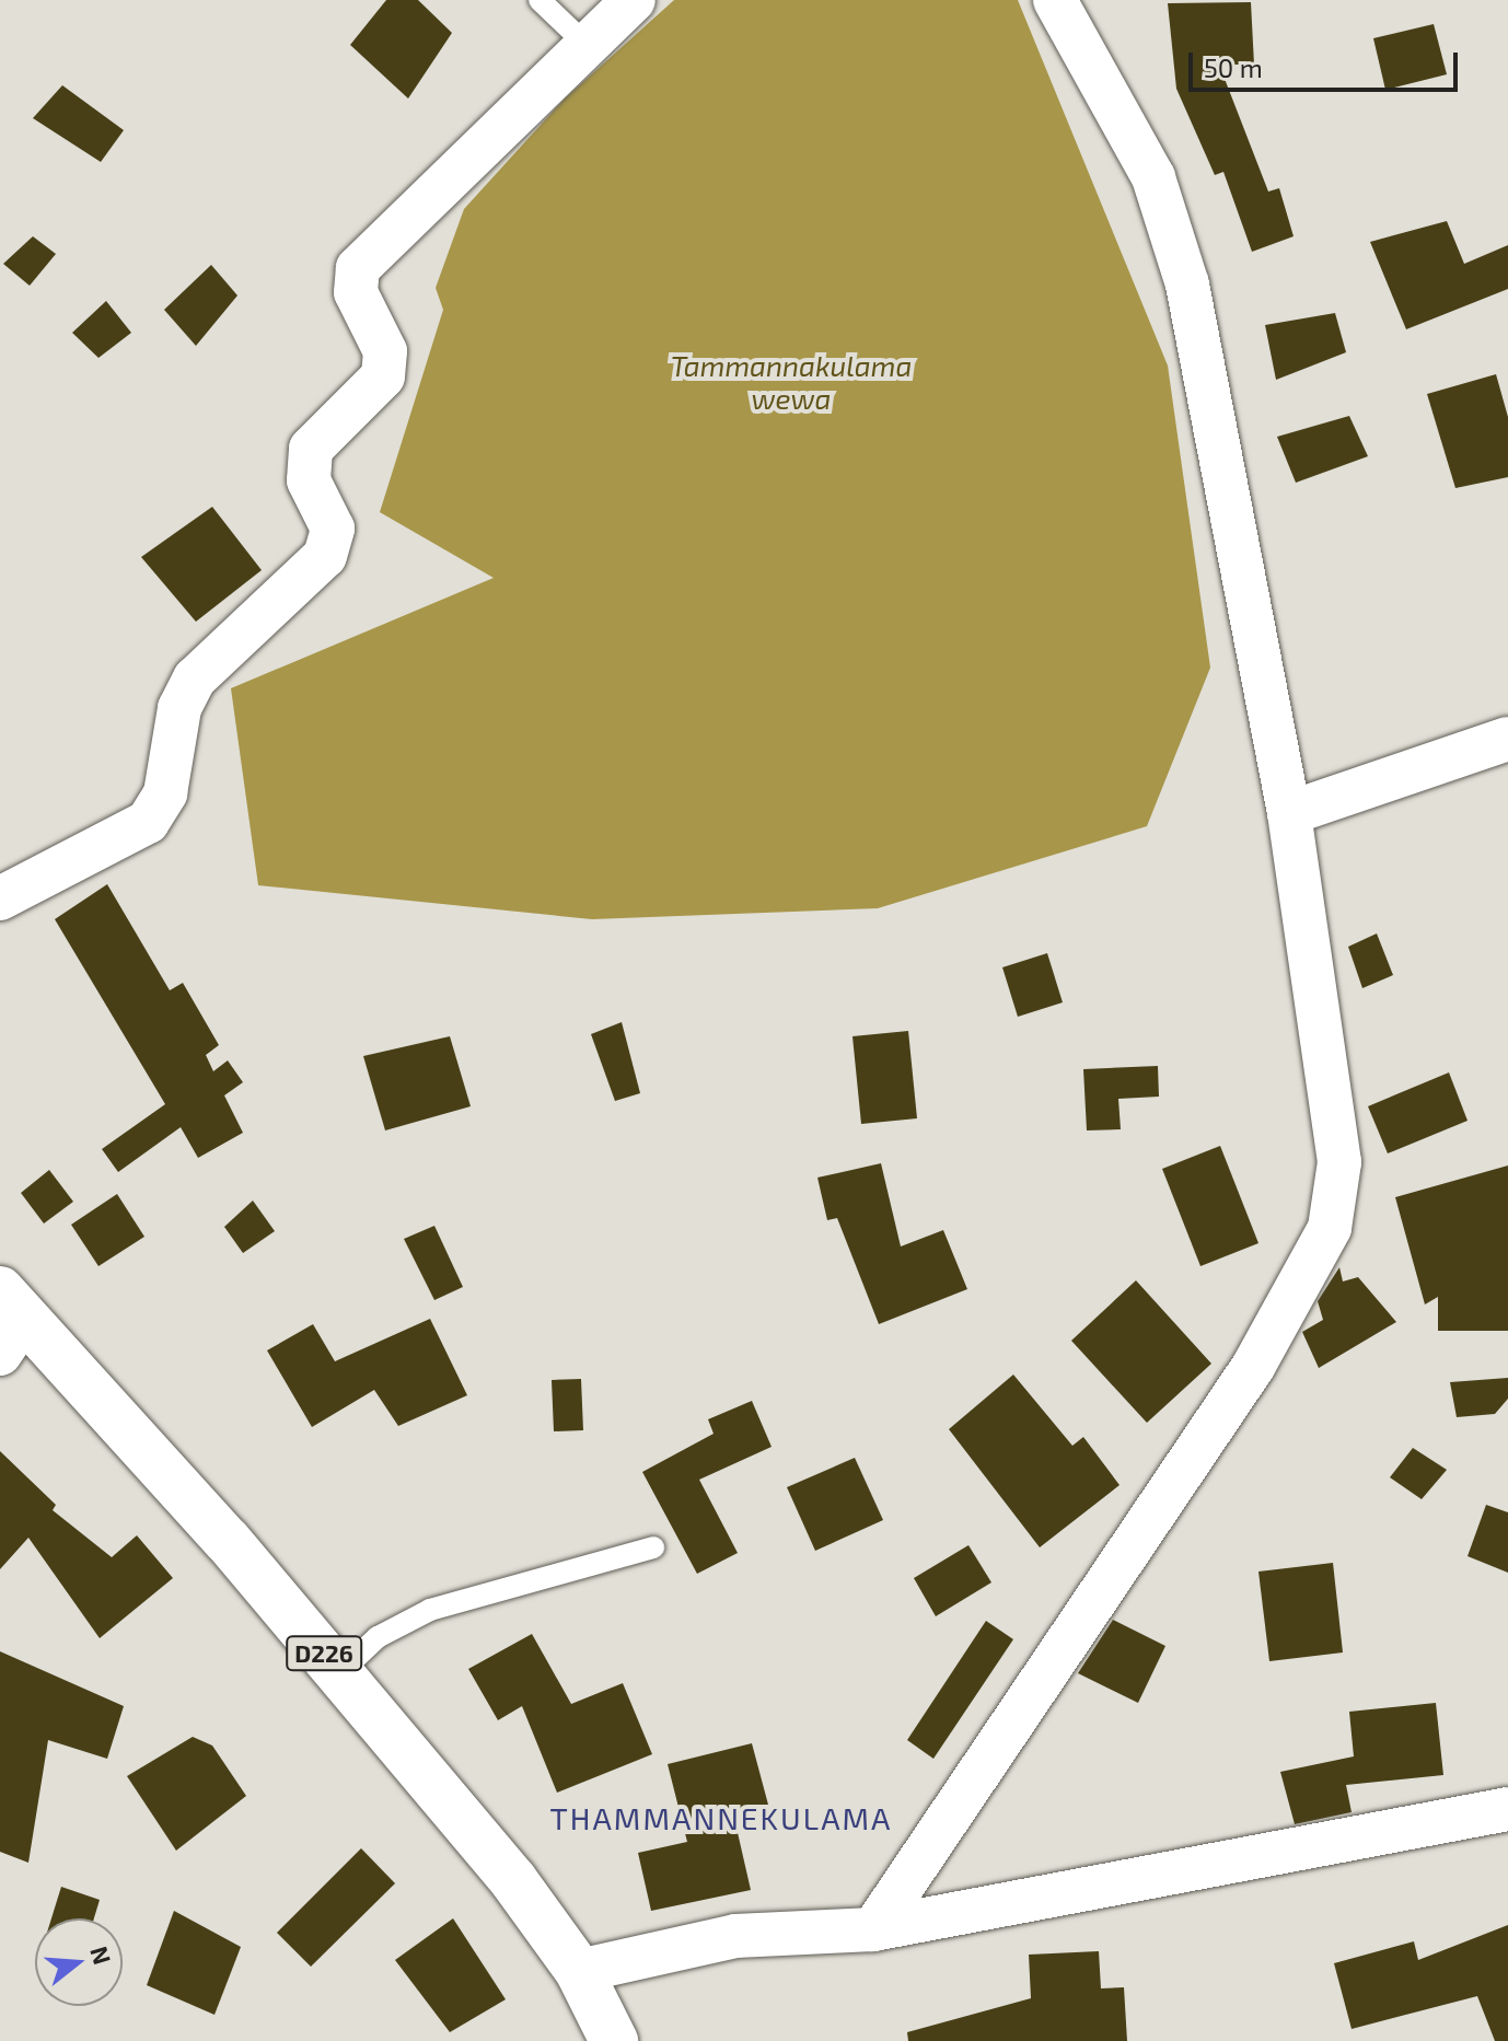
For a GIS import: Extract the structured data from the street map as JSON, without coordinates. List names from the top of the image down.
{
  "streets": {
    "main road": ["D226"]
  },
  "districts": ["THAMMANNEKULAMA"],
  "water": ["Tammannakulama wewa"],
  "scale_bar": "50 m",
  "north": "right"
}
